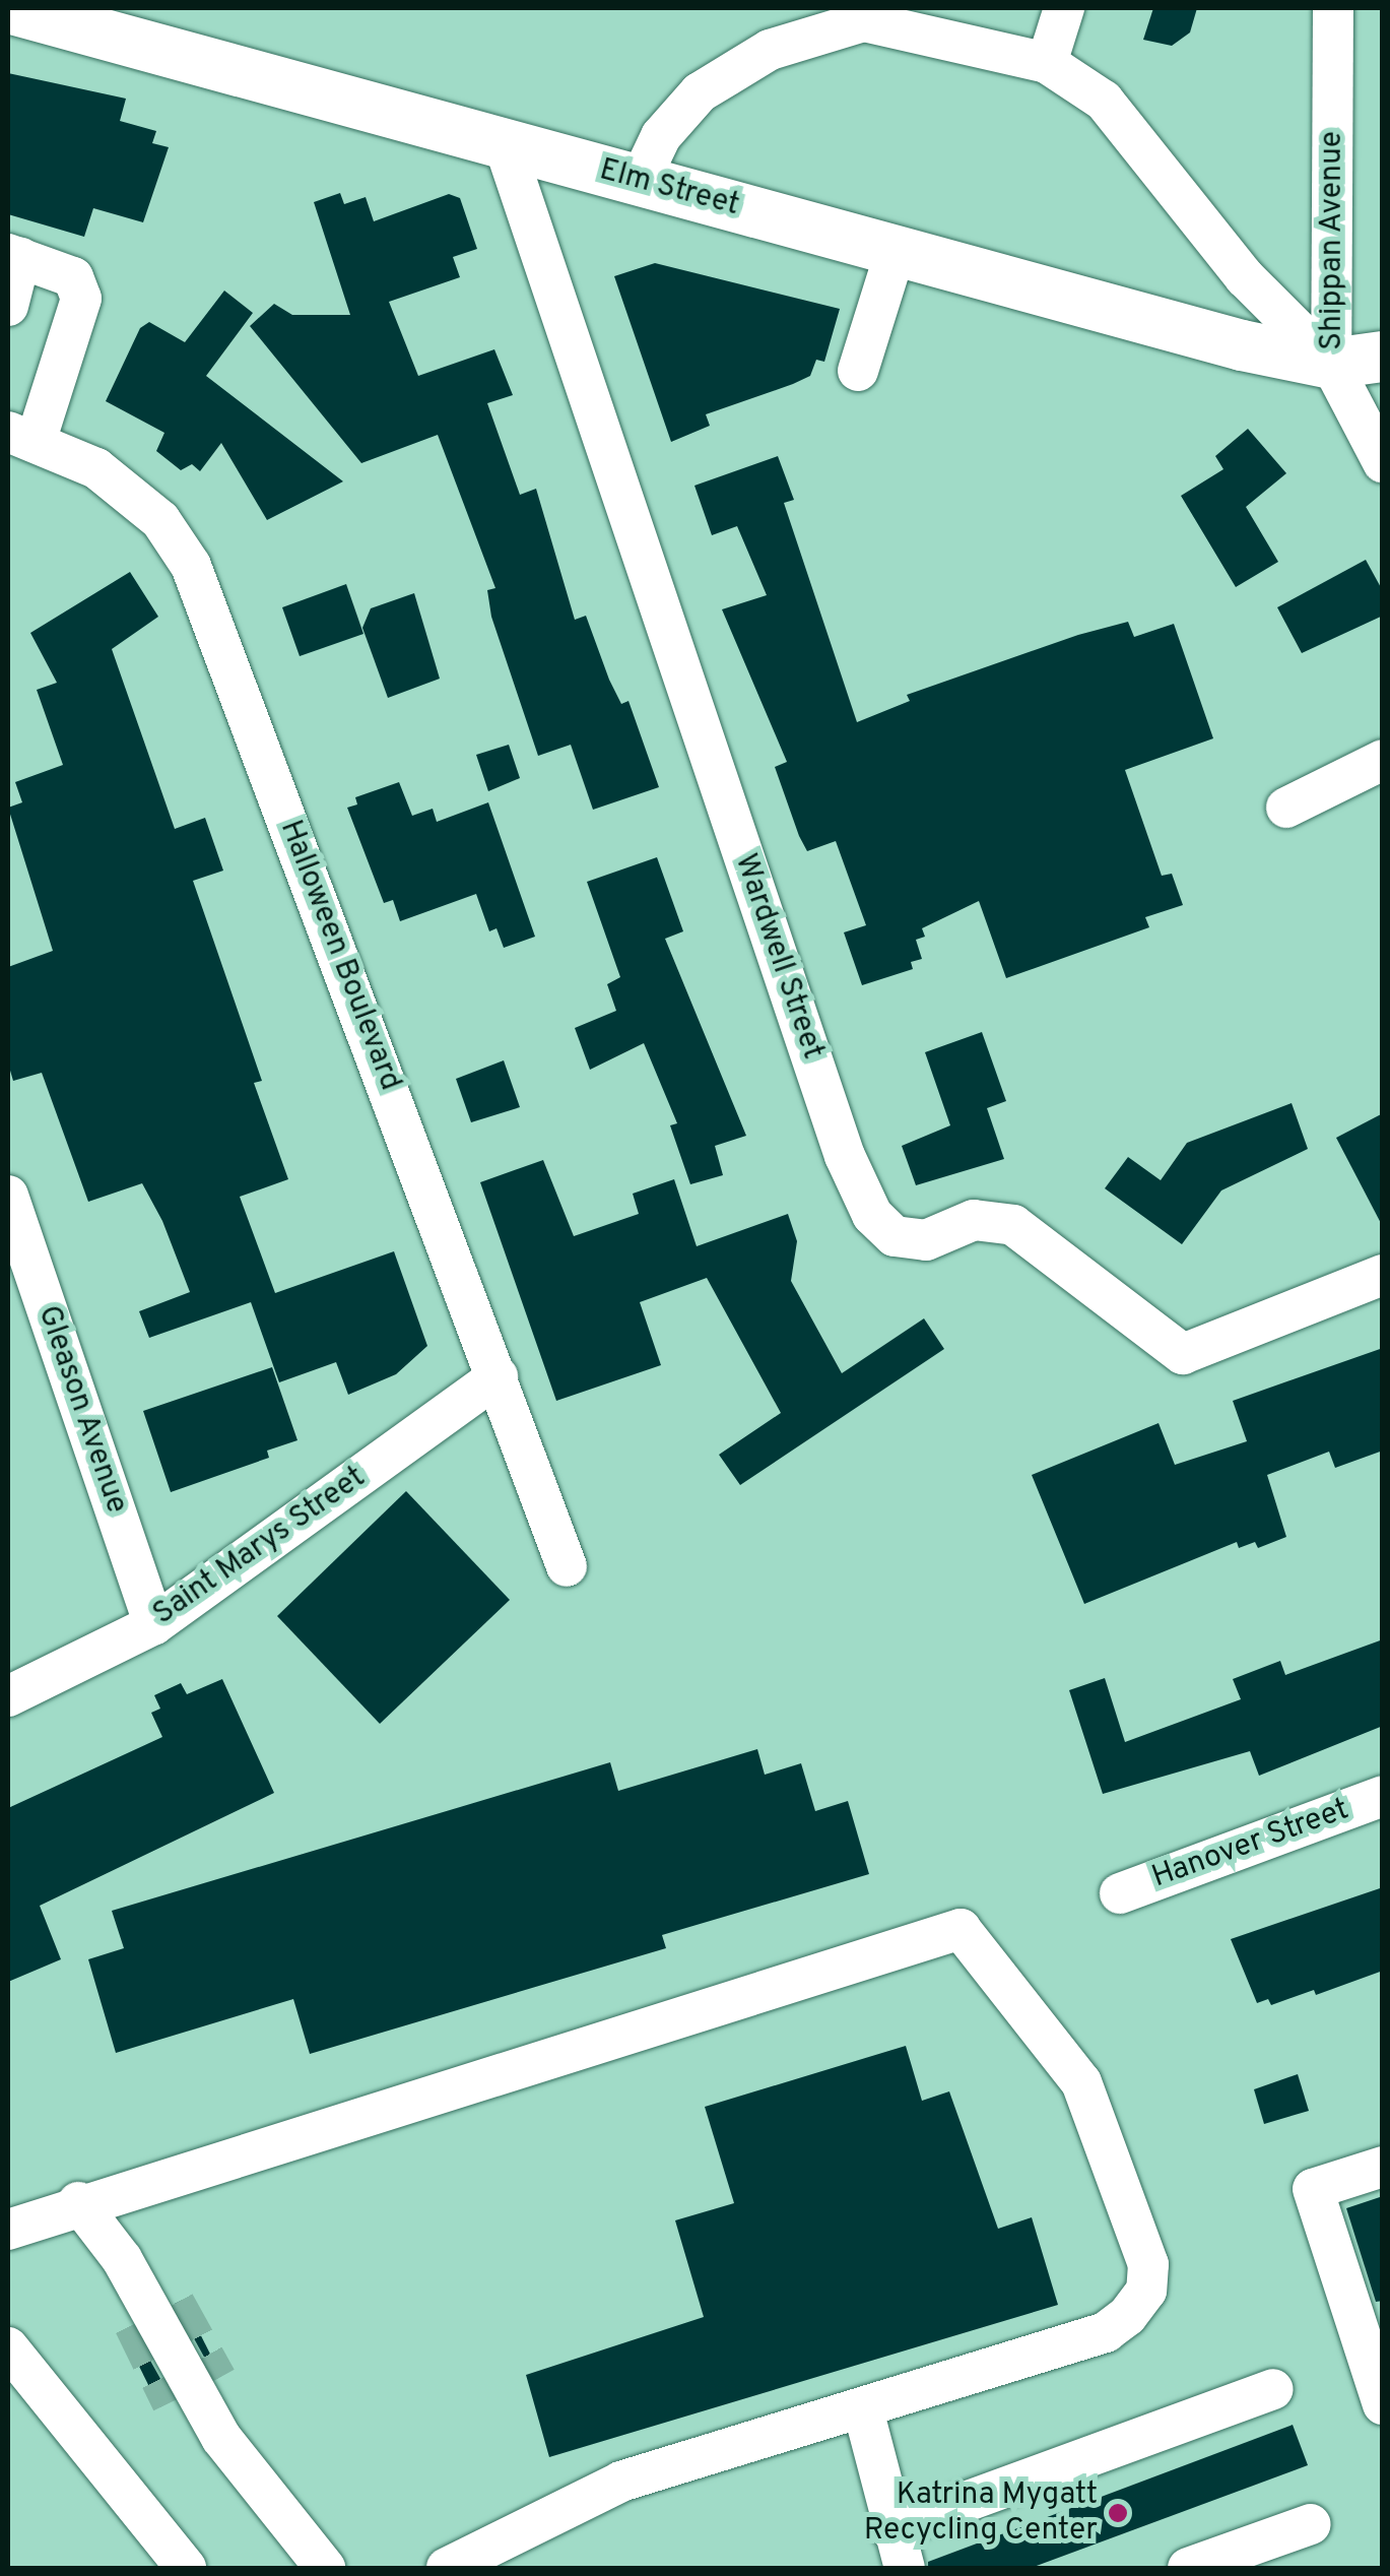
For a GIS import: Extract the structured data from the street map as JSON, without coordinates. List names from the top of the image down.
{
  "streets": {
    "main road": ["Elm Street"],
    "street": [
      "Shippan Avenue",
      "Halloween Boulevard",
      "Wardwell Street",
      "Gleason Avenue",
      "Saint Marys Street",
      "Hanover Street"
    ]
  },
  "crossings": [
    ["Elm Street", "Shippan Avenue"],
    ["Elm Street", "Wardwell Street"],
    ["Halloween Boulevard", "Saint Marys Street"],
    ["Gleason Avenue", "Saint Marys Street"]
  ],
  "places": ["Katrina Mygatt Recycling Center"]
}
